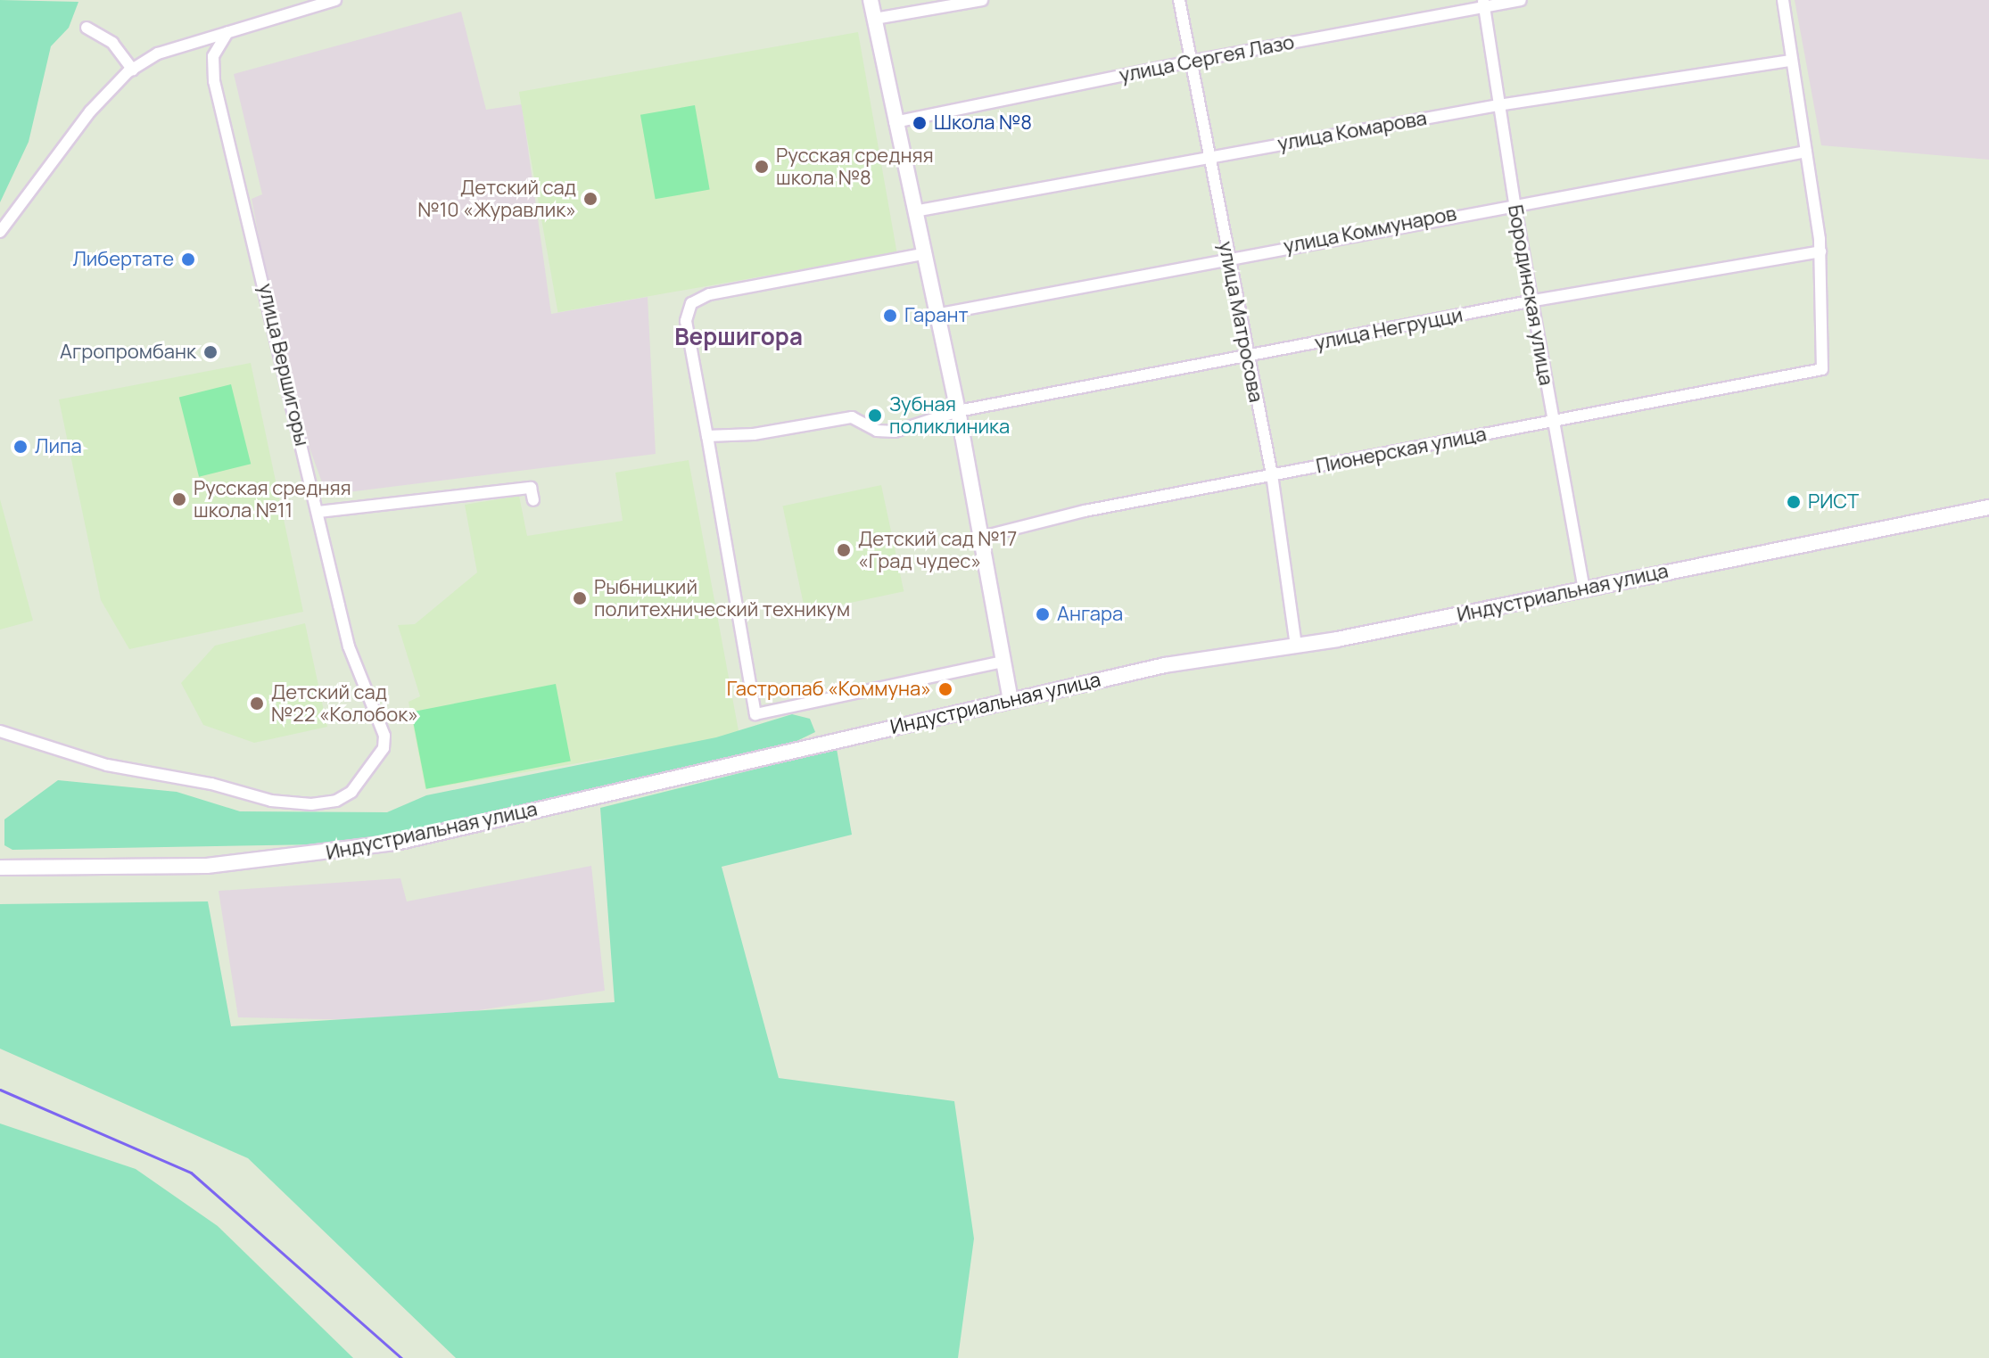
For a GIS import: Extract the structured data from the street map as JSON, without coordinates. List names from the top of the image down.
{
  "streets": {
    "main road": ["Индустриальная улица"],
    "street": [
      "улица Сергея Лазо",
      "улица Комарова",
      "улица Коммунаров",
      "Бородинская улица",
      "улица Матросова",
      "улица Негруцци",
      "улица Вершигоры",
      "Пионерская улица"
    ]
  },
  "crossings": [
    ["улица Сергея Лазо", "Бородинская улица"],
    ["улица Сергея Лазо", "улица Матросова"],
    ["улица Комарова", "Бородинская улица"],
    ["улица Комарова", "улица Матросова"],
    ["улица Коммунаров", "Бородинская улица"],
    ["улица Коммунаров", "улица Матросова"],
    ["Бородинская улица", "улица Негруцци"],
    ["Бородинская улица", "Пионерская улица"],
    ["Бородинская улица", "Индустриальная улица"],
    ["улица Матросова", "улица Негруцци"],
    ["улица Матросова", "Пионерская улица"],
    ["улица Матросова", "Индустриальная улица"],
    ["улица Негруцци", "Пионерская улица"]
  ],
  "districts": ["Вершигора"],
  "places": [
    "Школа №8",
    "Русская средняя школа №8",
    "Детский сад №10 «Журавлик»",
    "Либертате",
    "Гарант",
    "Агропромбанк",
    "Зубная поликлиника",
    "Липа",
    "Русская средняя школа №11",
    "РИСТ",
    "Детский сад №17 «Град чудес»",
    "Рыбницкий политехнический техникум",
    "Ангара",
    "Гастропаб «Коммуна»",
    "Детский сад №22 «Колобок»"
  ]
}
